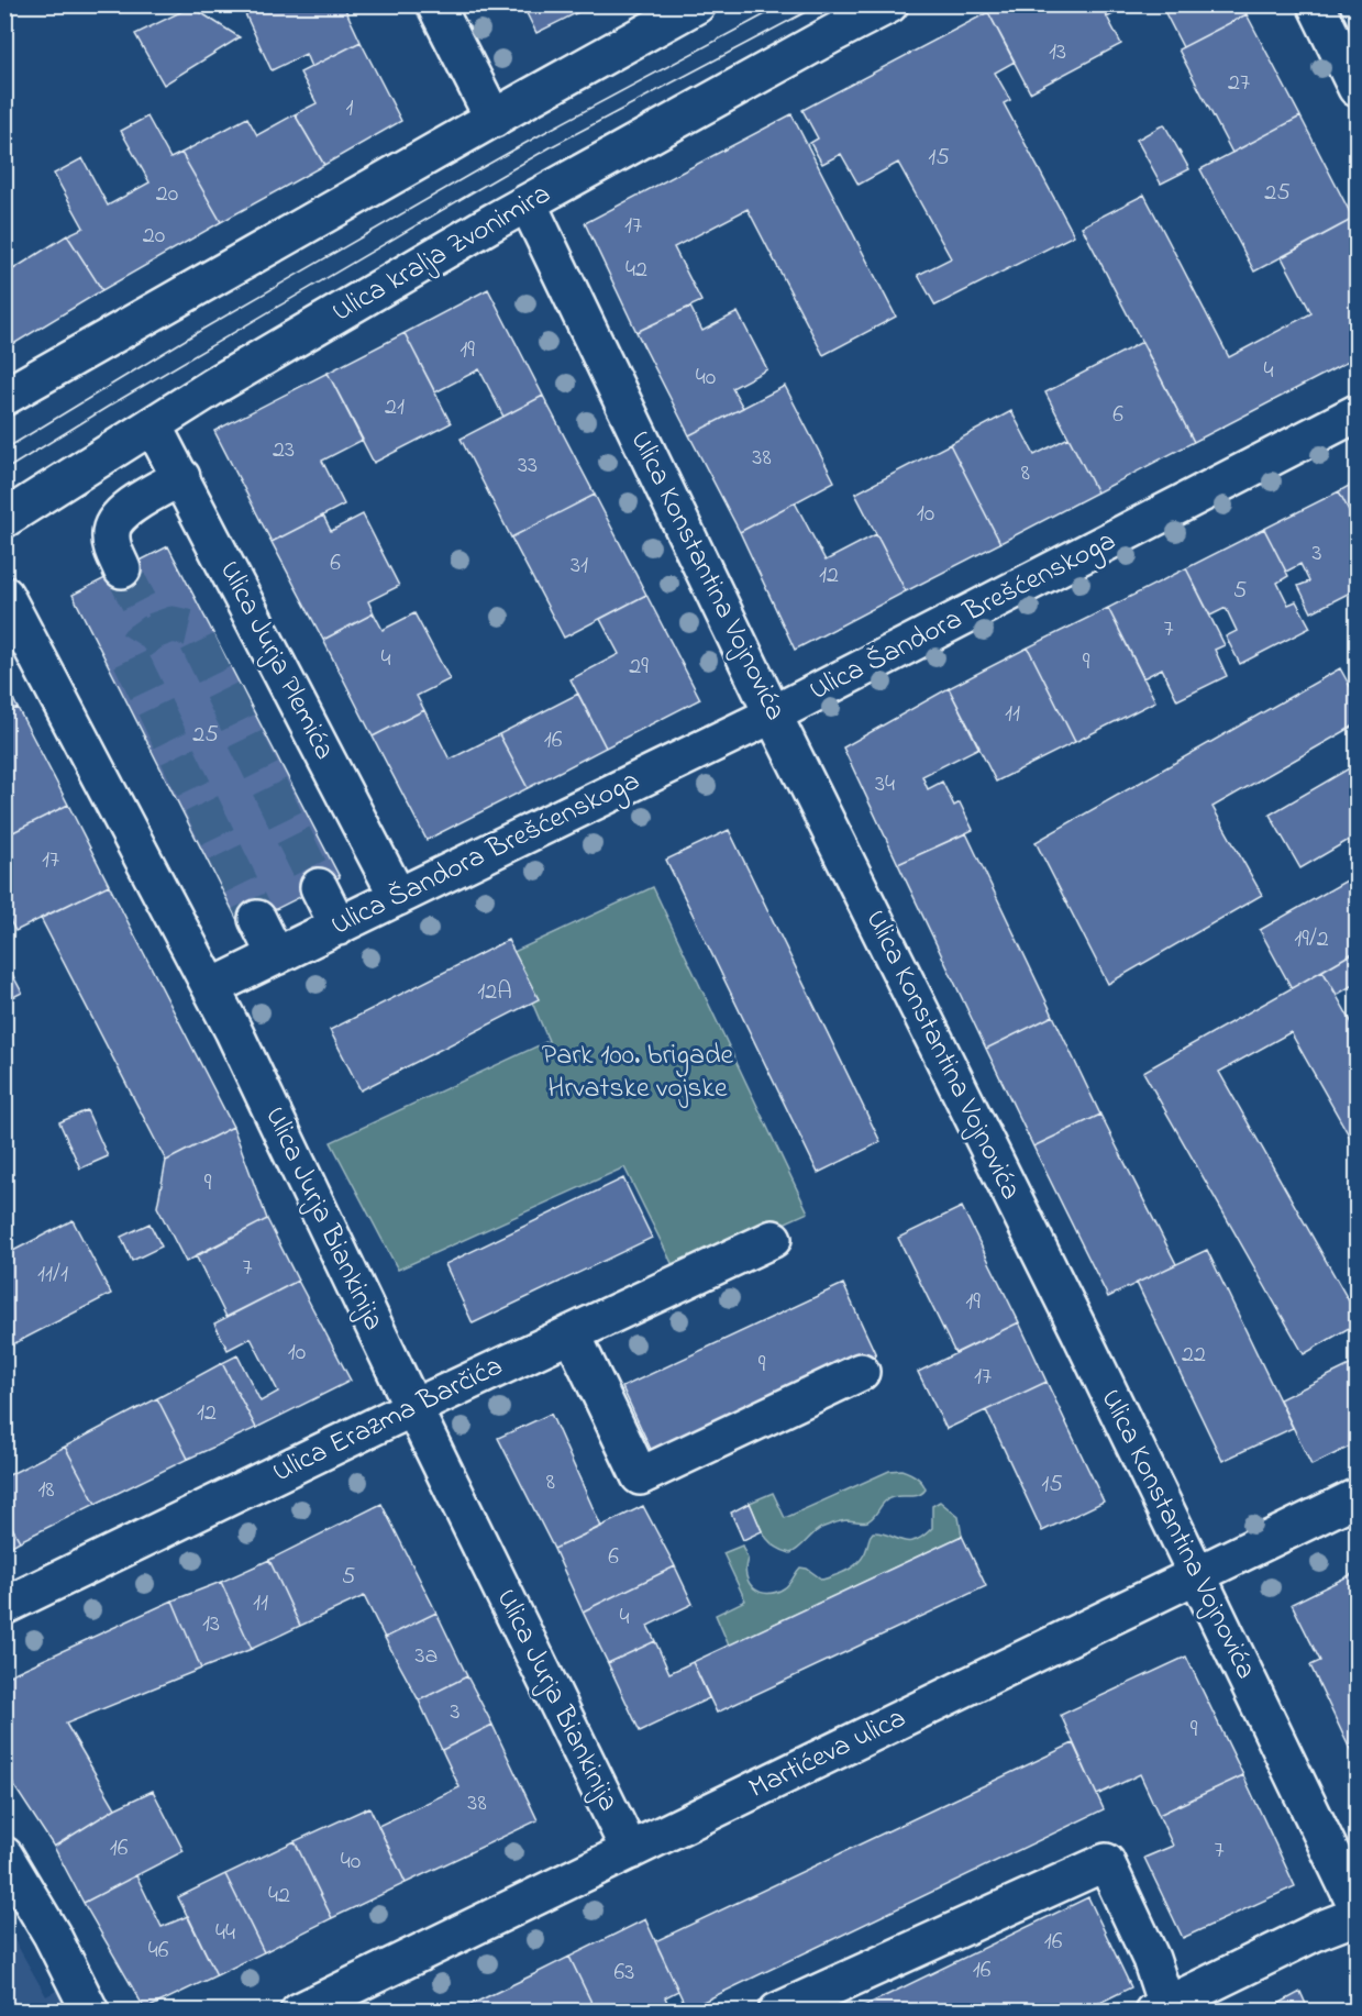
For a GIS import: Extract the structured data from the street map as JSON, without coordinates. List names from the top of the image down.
{
  "streets": {
    "street": [
      "Ulica kralja Zvonimira",
      "Ulica Konstantina Vojnovića",
      "Ulica Šandora Brešćenskoga",
      "Ulica Jurja Plemića",
      "Ulica Jurja Biankinija",
      "Ulica Erazma Barčića",
      "Martićeva ulica"
    ]
  },
  "crossings": [
    ["Ulica kralja Zvonimira", "Ulica Konstantina Vojnovića"],
    ["Ulica kralja Zvonimira", "Ulica Jurja Plemića"],
    ["Ulica Konstantina Vojnovića", "Ulica Šandora Brešćenskoga"],
    ["Ulica Konstantina Vojnovića", "Martićeva ulica"],
    ["Ulica Šandora Brešćenskoga", "Ulica Jurja Plemića"],
    ["Ulica Šandora Brešćenskoga", "Ulica Jurja Biankinija"],
    ["Ulica Jurja Biankinija", "Ulica Erazma Barčića"],
    ["Ulica Jurja Biankinija", "Martićeva ulica"]
  ],
  "parks": ["Park 100. brigade Hrvatske vojske"],
  "house_numbers": [
    "13",
    "27",
    "1",
    "15",
    "25",
    "20",
    "17",
    "20",
    "42",
    "19",
    "4",
    "40",
    "21",
    "6",
    "23",
    "38",
    "33",
    "8",
    "10",
    "3",
    "6",
    "31",
    "12",
    "5",
    "7",
    "4",
    "9",
    "29",
    "11",
    "25",
    "16",
    "34",
    "17",
    "19/2",
    "12A",
    "9",
    "7",
    "11/1",
    "19",
    "10",
    "22",
    "9",
    "17",
    "12",
    "8",
    "15",
    "18",
    "6",
    "5",
    "11",
    "4",
    "13",
    "3a",
    "3",
    "9",
    "38",
    "16",
    "7",
    "40",
    "42",
    "44",
    "16",
    "46",
    "16",
    "63"
  ]
}
